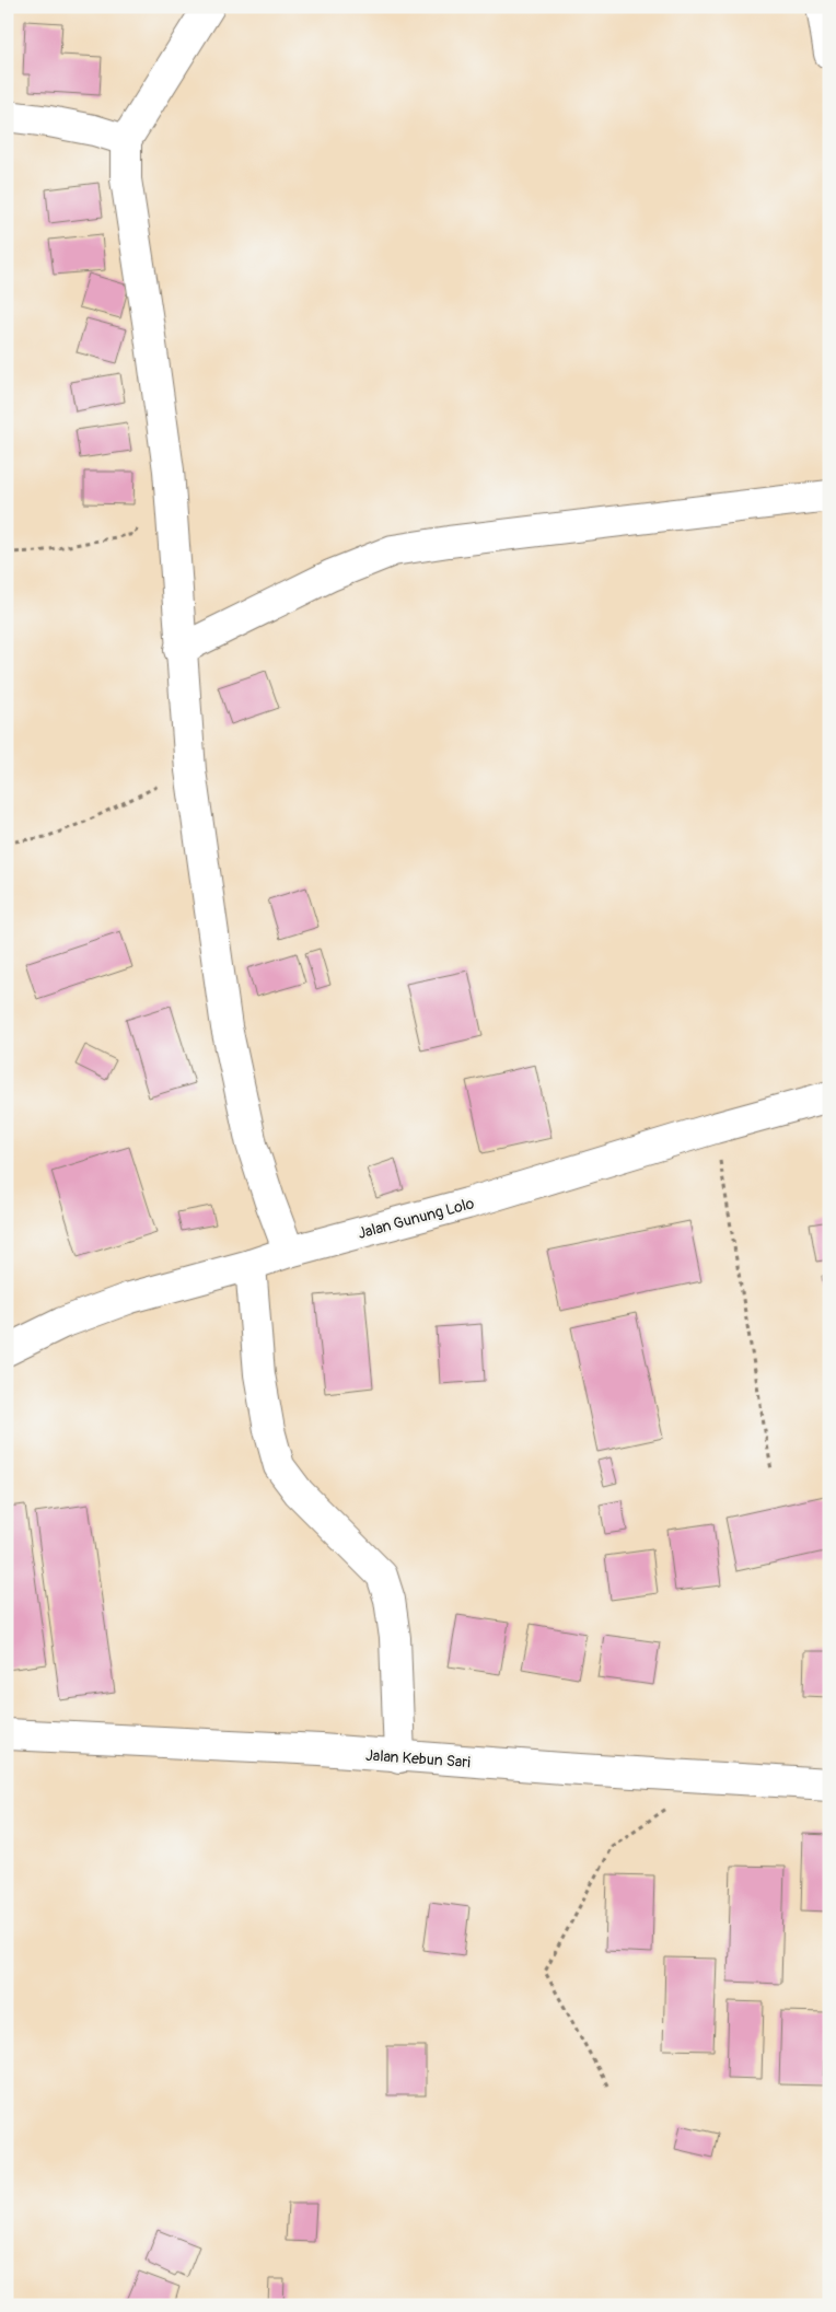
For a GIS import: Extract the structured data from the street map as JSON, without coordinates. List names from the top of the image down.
{
  "streets": {
    "street": ["Jalan Gunung Lolo", "Jalan Kebun Sari"]
  }
}
